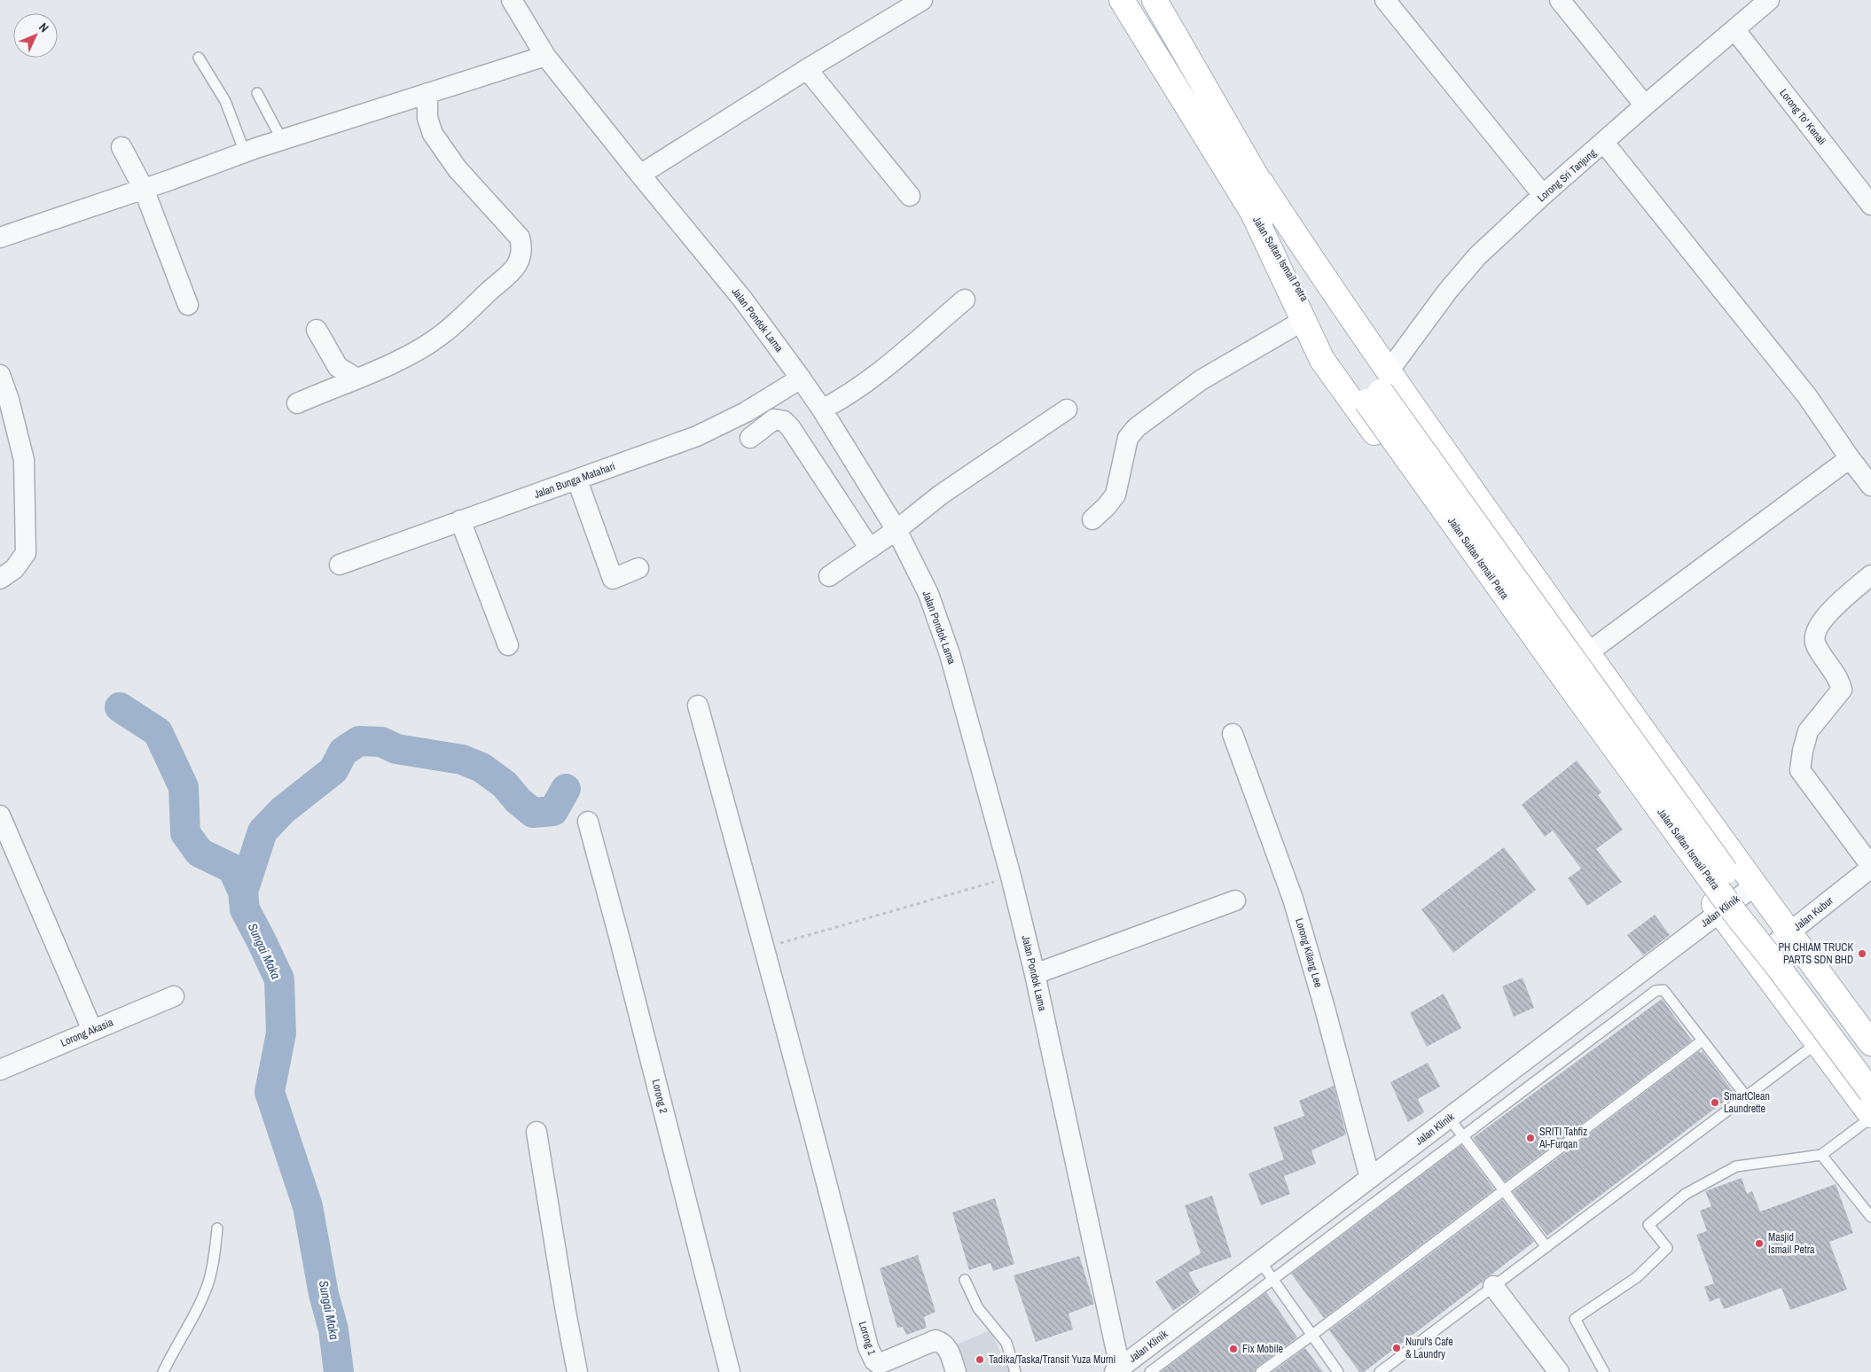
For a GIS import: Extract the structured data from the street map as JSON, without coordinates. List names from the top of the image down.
{
  "streets": {
    "main road": ["Jalan Sultan Ismail Petra"],
    "street": [
      "Lorong To' Kenali",
      "Lorong Sri Tanjung",
      "Jalan Pondok Lama",
      "Jalan Bunga Matahari",
      "Jalan Klinik",
      "Jalan Kubur",
      "Lorong Kilang Lee",
      "Lorong Akasia",
      "Lorong 2",
      "Lorong 1"
    ]
  },
  "crossings": [
    ["Lorong To' Kenali", "Lorong Sri Tanjung"],
    ["Lorong Sri Tanjung", "Jalan Sultan Ismail Petra"],
    ["Jalan Pondok Lama", "Jalan Bunga Matahari"],
    ["Jalan Pondok Lama", "Jalan Klinik"],
    ["Jalan Klinik", "Lorong Kilang Lee"]
  ],
  "water": ["Sungai Maka"],
  "places": [
    "PH CHIAM TRUCK PARTS SDN BHD",
    "SmartClean Laundrette",
    "SRITI Tahfiz Al-Furqan",
    "Masjid Ismail Petra",
    "Nurul's Cafe & Laundry",
    "Fix Mobile",
    "Tadika/Taska/Transit Yuza Murni"
  ],
  "north": "top right"
}
